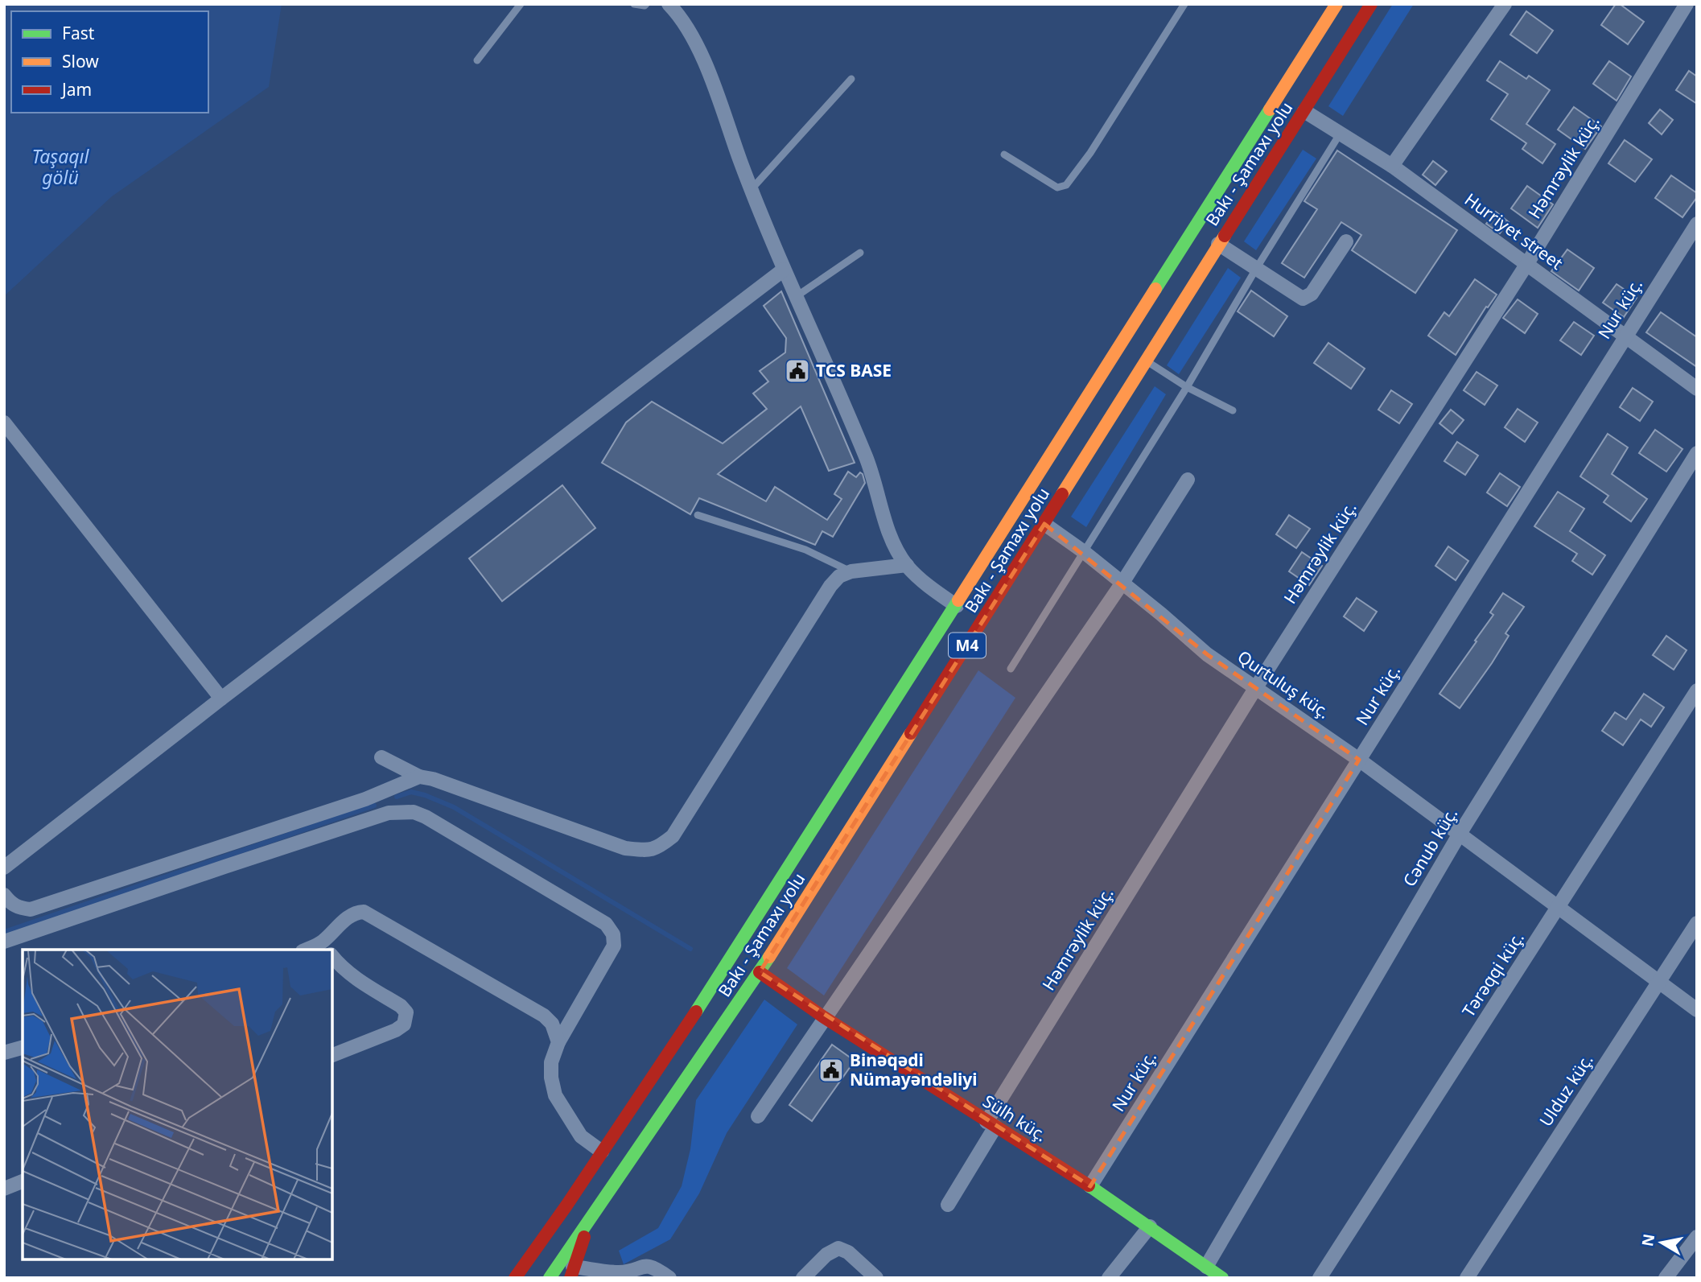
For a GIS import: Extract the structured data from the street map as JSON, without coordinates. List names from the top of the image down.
{
  "streets": {
    "main road": ["Bakı - Şamaxı yolu", "M4", "Sülh küç."],
    "street": [
      "Həmrəylik küç.",
      "Hurriyet street",
      "Nur küç.",
      "Qurtuluş küç.",
      "Cənub küç.",
      "Tərəqqi küç.",
      "Ulduz küç."
    ]
  },
  "crossings": [
    ["Bakı - Şamaxı yolu", "Hurriyet street"],
    ["Bakı - Şamaxı yolu", "Qurtuluş küç."],
    ["Bakı - Şamaxı yolu", "Sülh küç."],
    ["Həmrəylik küç.", "Hurriyet street"],
    ["Həmrəylik küç.", "Qurtuluş küç."],
    ["Həmrəylik küç.", "Sülh küç."],
    ["Hurriyet street", "Nur küç."],
    ["Nur küç.", "Qurtuluş küç."],
    ["Nur küç.", "Sülh küç."],
    ["Qurtuluş küç.", "Cənub küç."],
    ["Qurtuluş küç.", "Tərəqqi küç."],
    ["Qurtuluş küç.", "Ulduz küç."],
    ["Cənub küç.", "Sülh küç."]
  ],
  "water": ["Taşaqıl gölü"],
  "places": {
    "public building": ["TCS BASE", "Binəqədi Nümayəndəliyi"]
  },
  "legend": ["Fast", "Slow", "Jam"],
  "north": "left"
}
